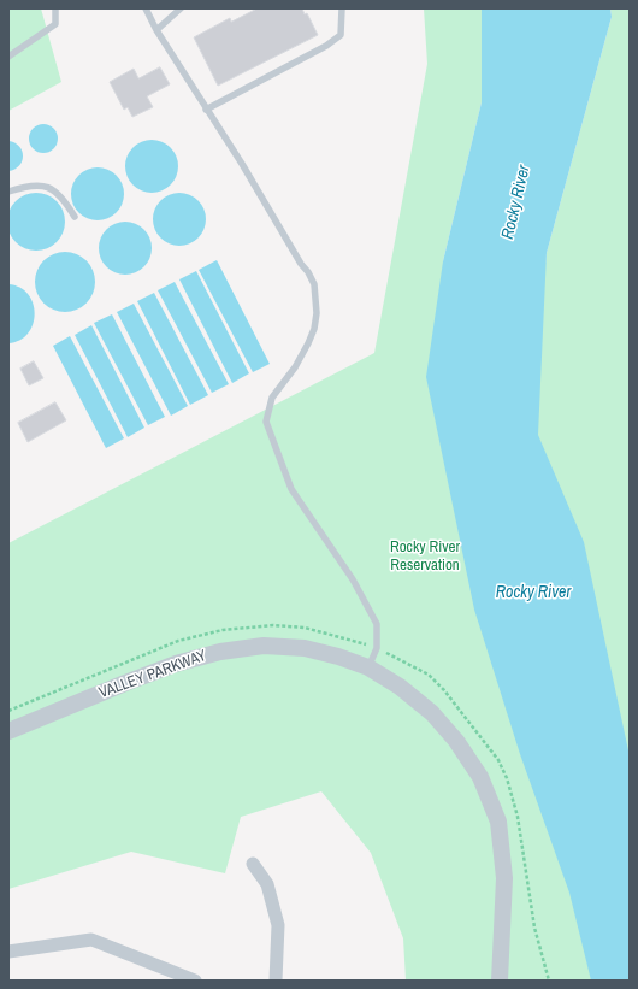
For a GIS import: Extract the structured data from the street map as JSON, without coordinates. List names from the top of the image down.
{
  "streets": {
    "street": ["VALLEY PARKWAY"]
  },
  "water": ["Rocky River"],
  "parks": ["Rocky River Reservation"]
}
